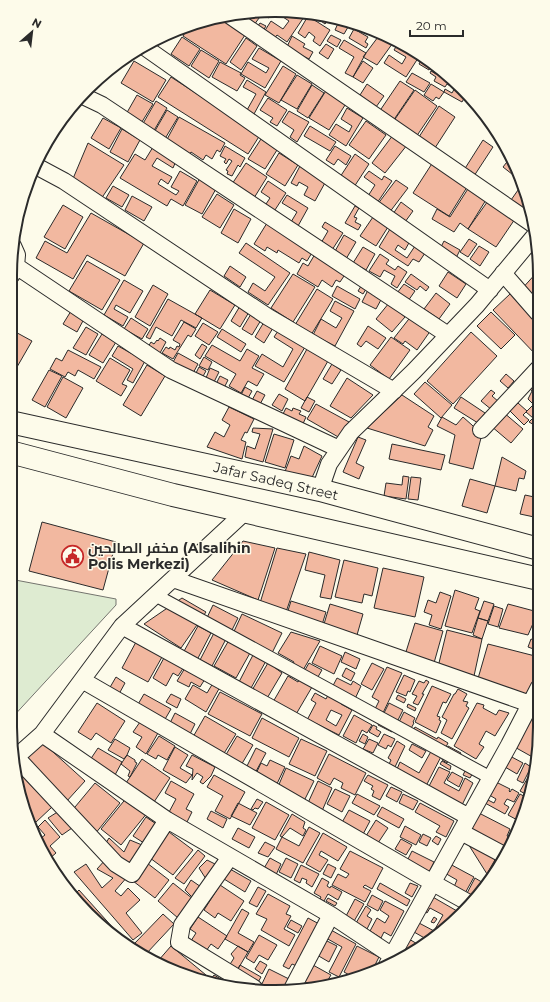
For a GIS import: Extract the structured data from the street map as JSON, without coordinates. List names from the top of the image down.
{
  "streets": {
    "main road": ["Jafar Sadeq Street"]
  },
  "places": {
    "public building": ["مخفر الصالحين (Alsalihin Polis Merkezi)"]
  },
  "scale_bar": "20 m",
  "north": "top right"
}
